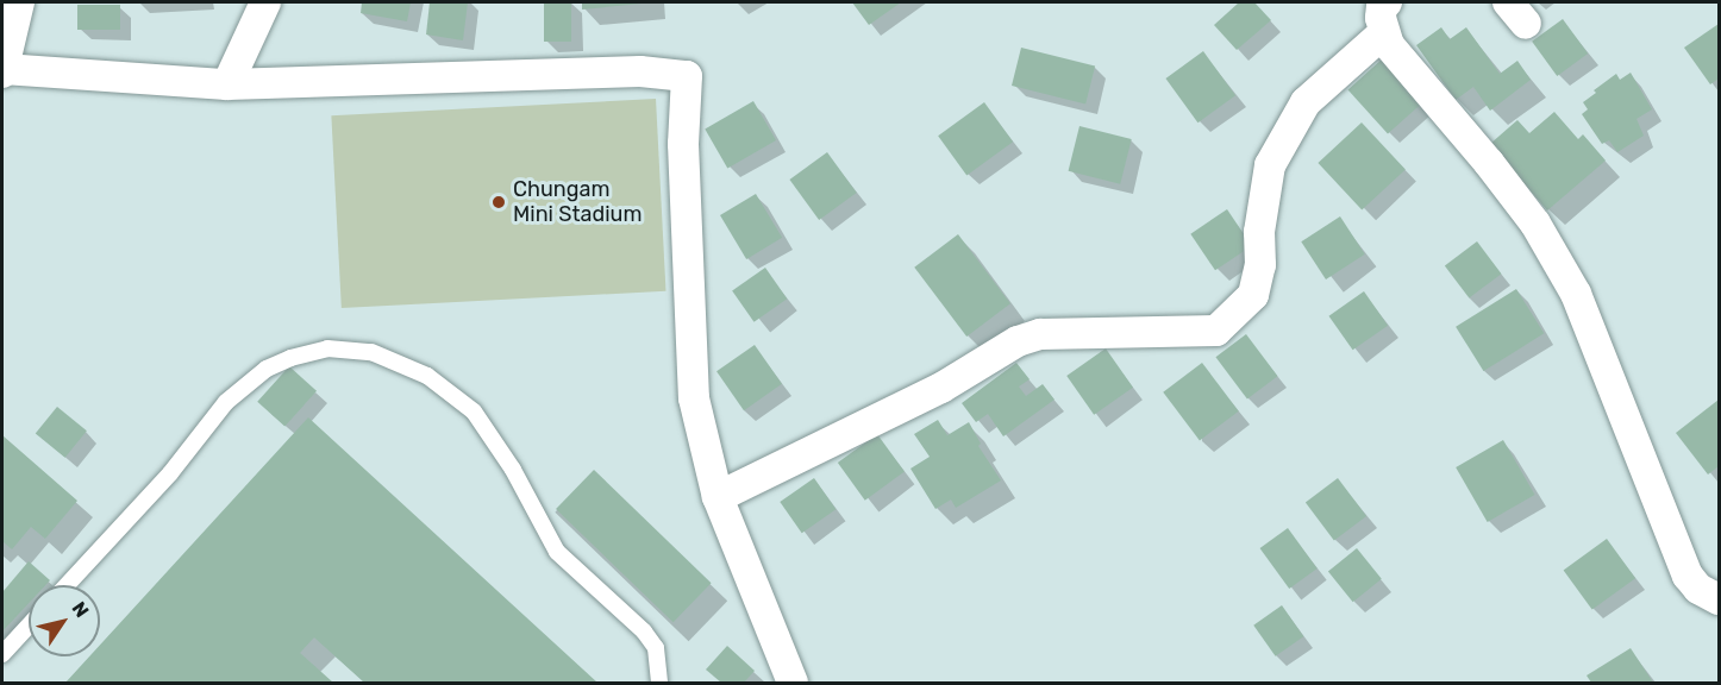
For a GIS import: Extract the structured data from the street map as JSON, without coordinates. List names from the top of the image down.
{
  "places": ["Chungam Mini Stadium"],
  "north": "top right"
}
